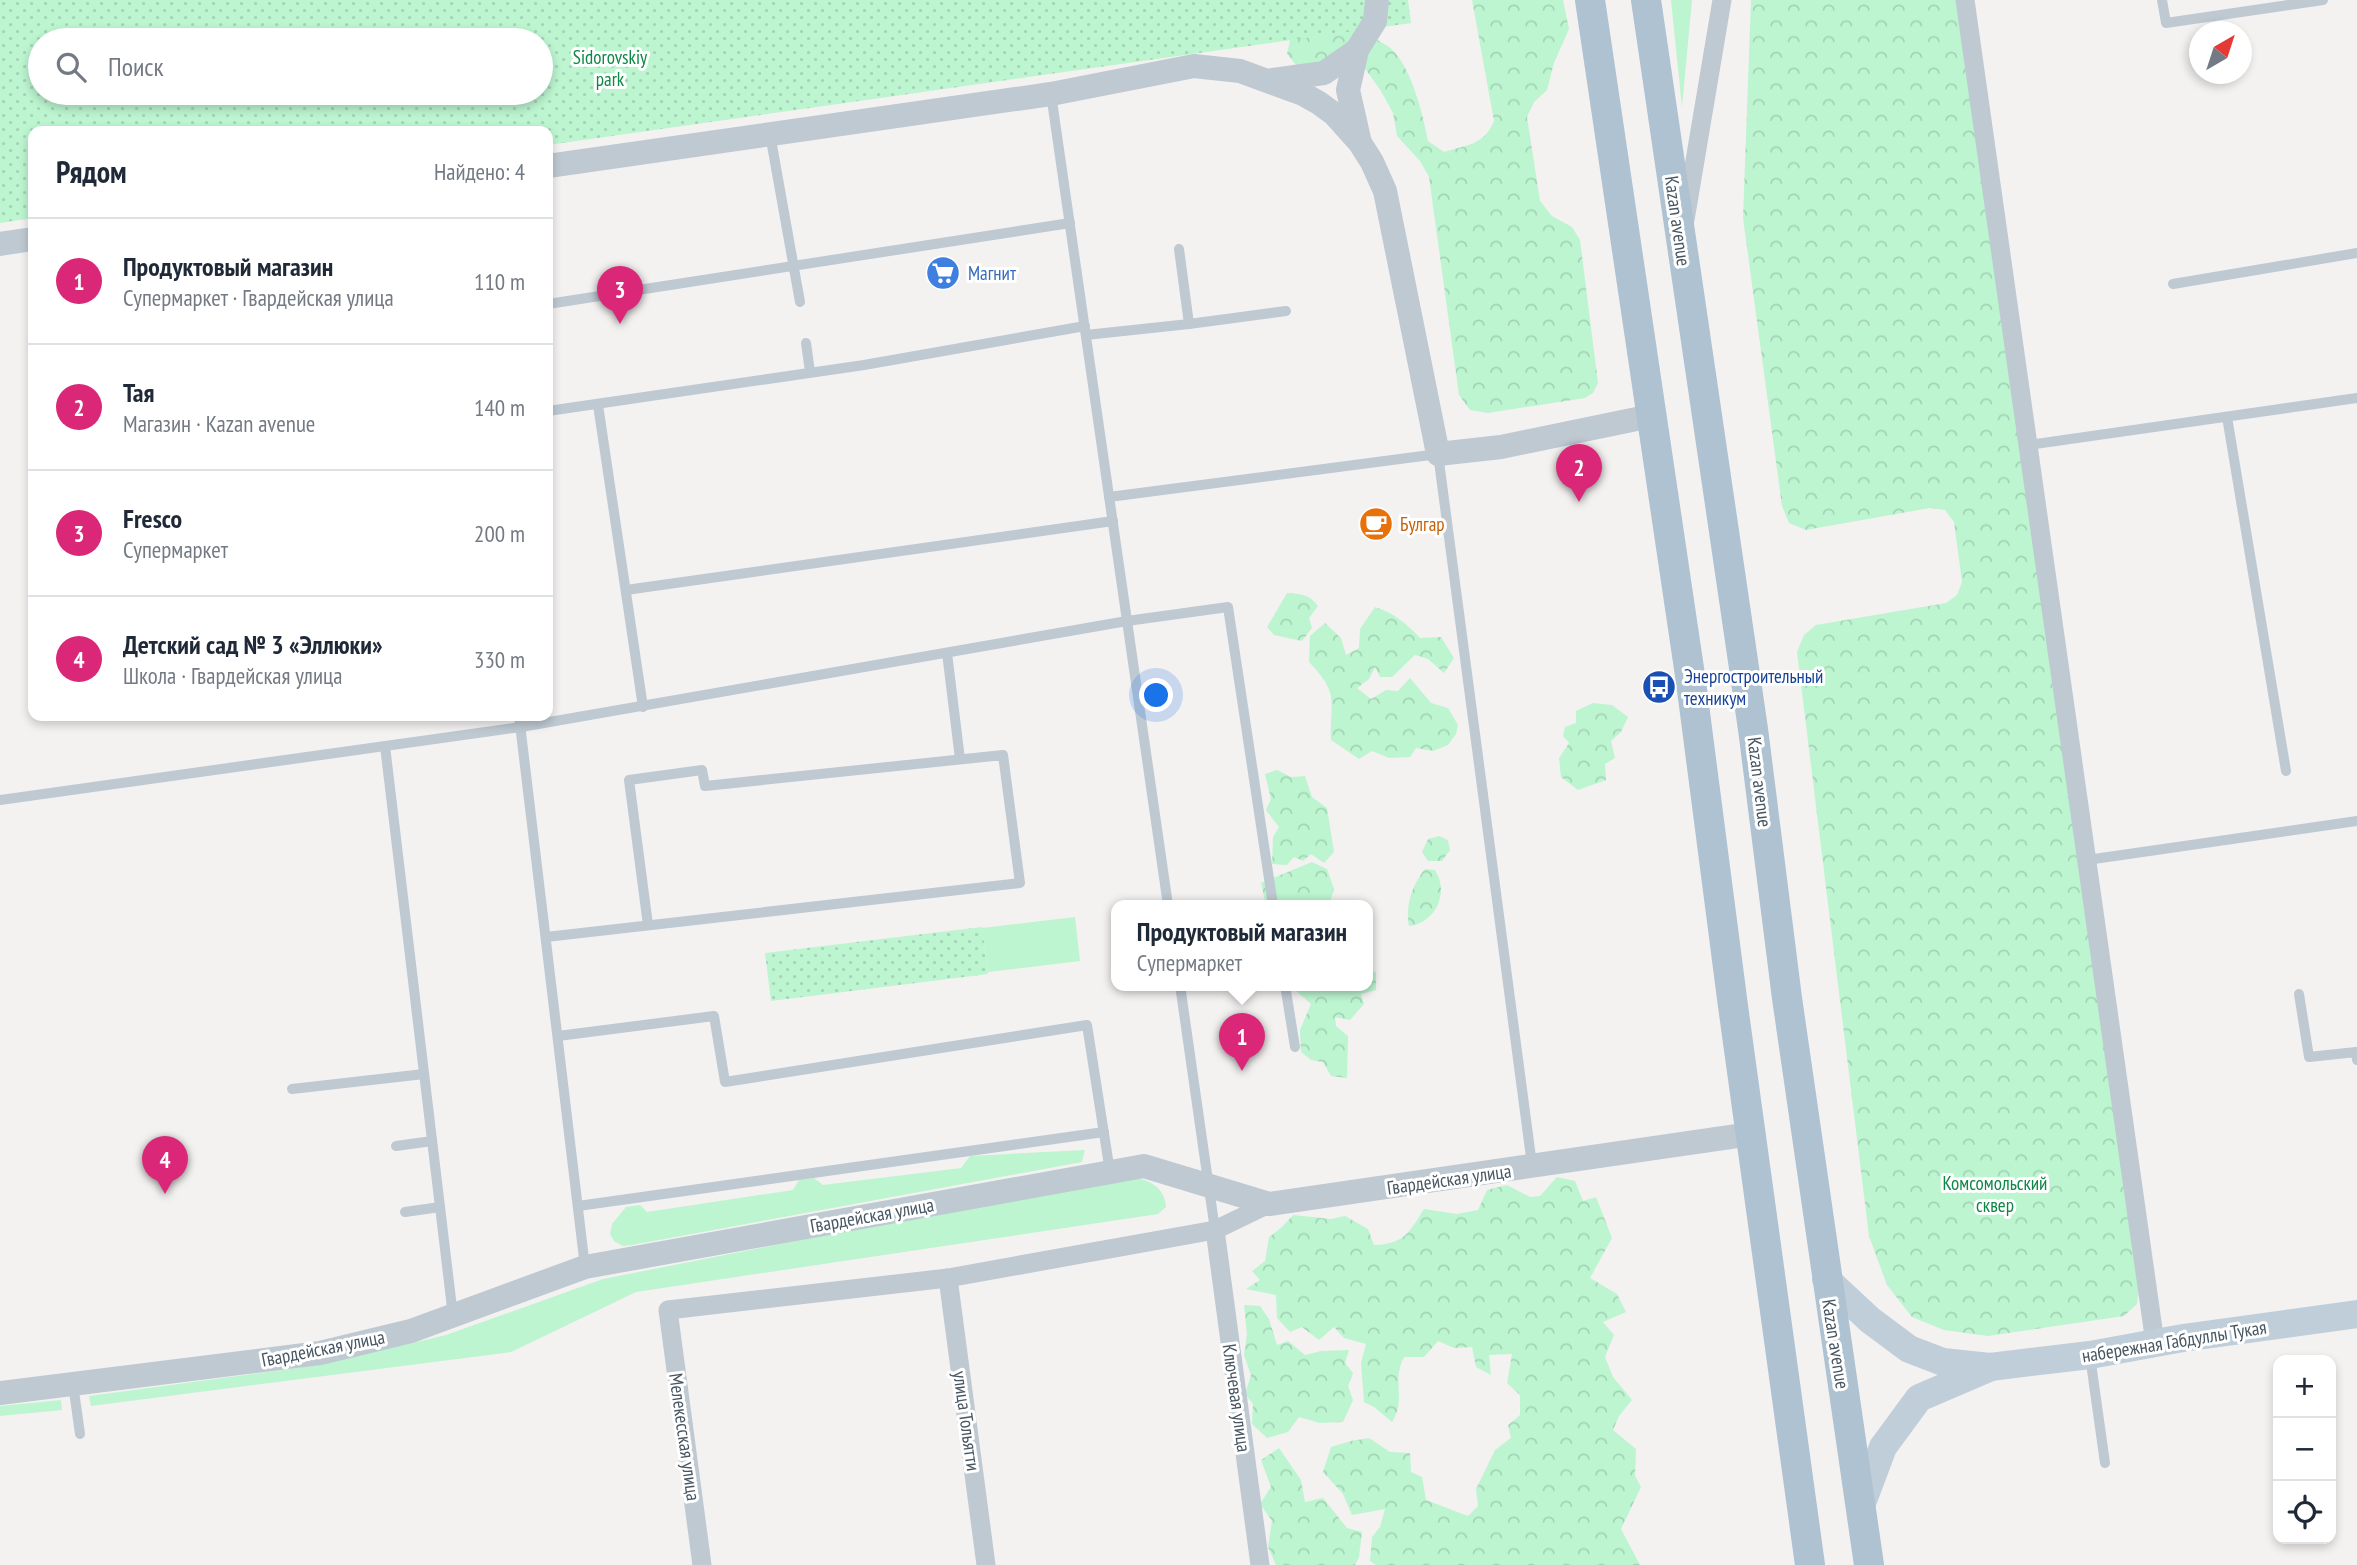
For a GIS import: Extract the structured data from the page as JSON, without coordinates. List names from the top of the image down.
{
  "streets": {
    "main road": ["Kazan avenue", "набережная Габдуллы Тукая"],
    "street": [
      "Гвардейская улица",
      "Ключевая улица",
      "улица Тольятти",
      "Мелекесская улица"
    ]
  },
  "crossings": [
    ["Kazan avenue", "набережная Габдуллы Тукая"],
    ["улица Тольятти", "Мелекесская улица"]
  ],
  "parks": ["Sidorovskiy park", "Комсомольский сквер"],
  "places": {
    "supermarket": ["Магнит"],
    "cafe": ["Булгар"],
    "bus stop": ["Энергостроительный техникум"]
  },
  "north": "top right",
  "page": {
    "search": "Поиск",
    "heading": ["Рядом", "Найдено: 4"],
    "list": [
      {
        "mark": "1",
        "name": "Продуктовый магазин",
        "note": "Супермаркет · Гвардейская улица",
        "value": "110 m"
      },
      {
        "mark": "2",
        "name": "Тая",
        "note": "Магазин · Kazan avenue",
        "value": "140 m"
      },
      {
        "mark": "3",
        "name": "Fresco",
        "note": "Супермаркет",
        "value": "200 m"
      },
      {
        "mark": "4",
        "name": "Детский сад № 3 «Эллюки»",
        "note": "Школа · Гвардейская улица",
        "value": "330 m"
      }
    ],
    "pins": [
      "3",
      "2",
      "1",
      "4"
    ],
    "popup": ["Продуктовый магазин", "Супермаркет"],
    "map_buttons": ["+", "−"]
  }
}
